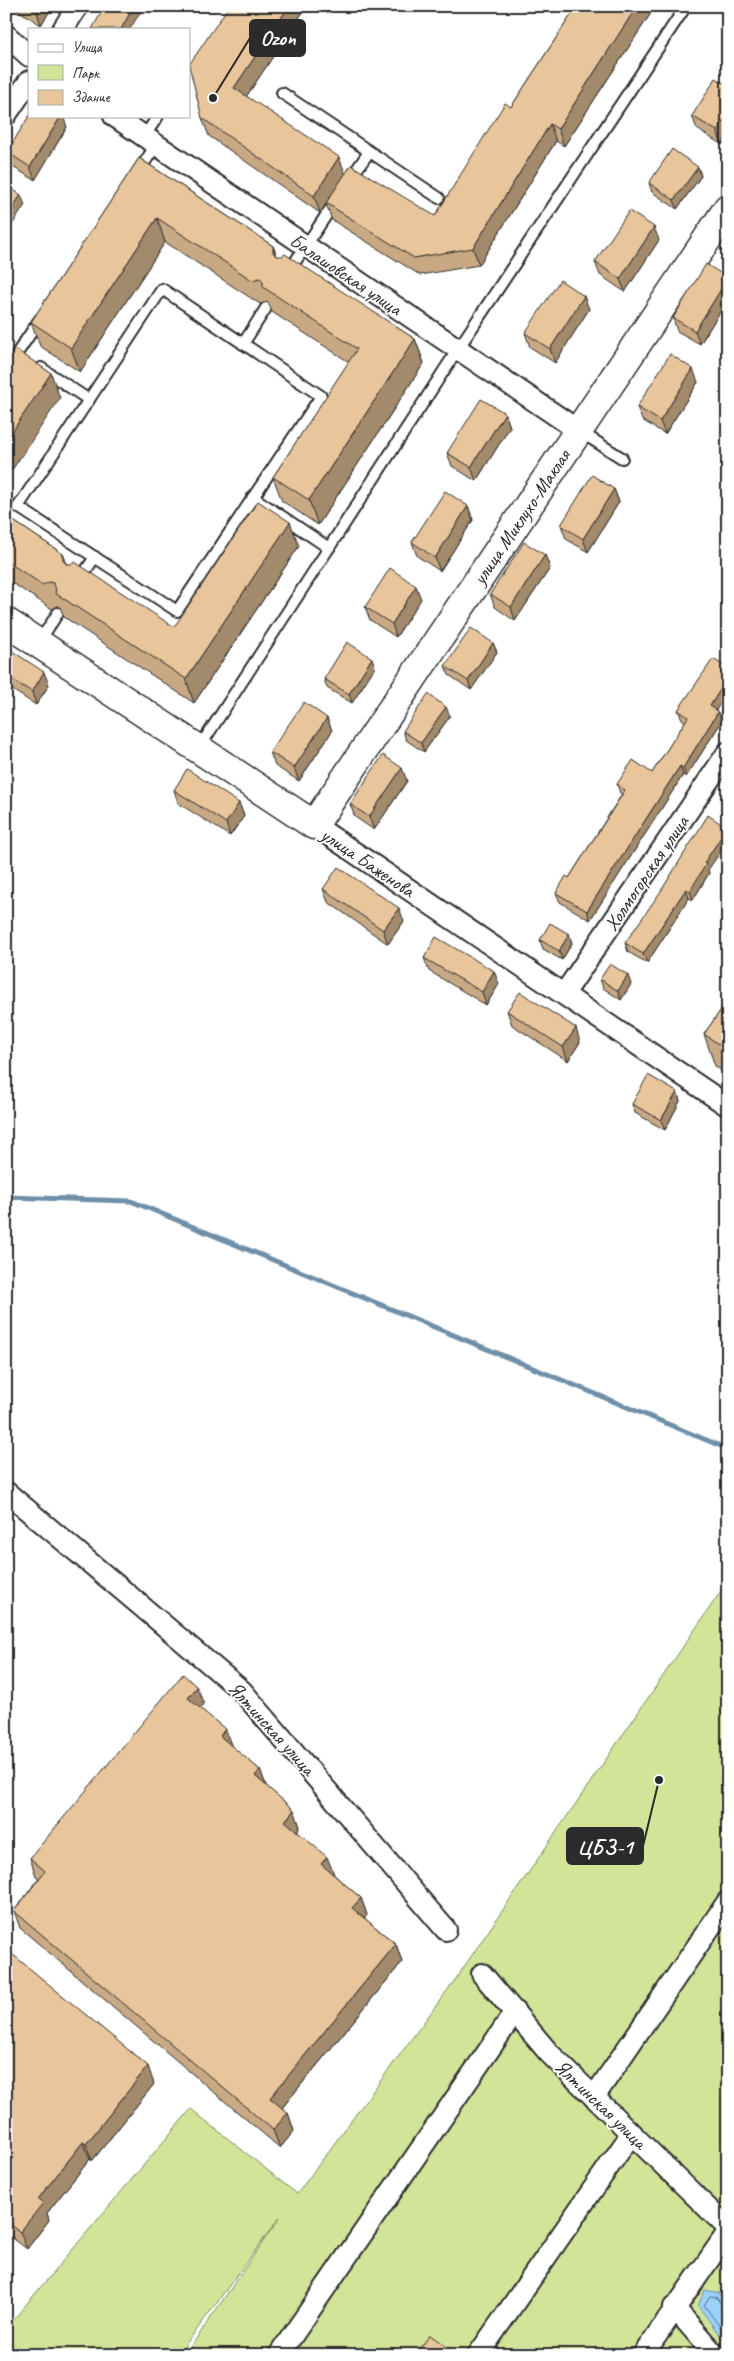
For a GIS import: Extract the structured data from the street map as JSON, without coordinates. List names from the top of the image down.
{
  "streets": {
    "street": [
      "Балашовская улица",
      "улица Миклухо-Маклая",
      "улица Баженова",
      "Холмогорская улица",
      "Ялтинская улица"
    ]
  },
  "crossings": [
    ["Балашовская улица", "улица Миклухо-Маклая"],
    ["улица Миклухо-Маклая", "улица Баженова"],
    ["улица Баженова", "Холмогорская улица"]
  ],
  "places": ["Ozon", "ЦБЗ-1"],
  "legend": ["Улица", "Парк", "Здание"]
}
